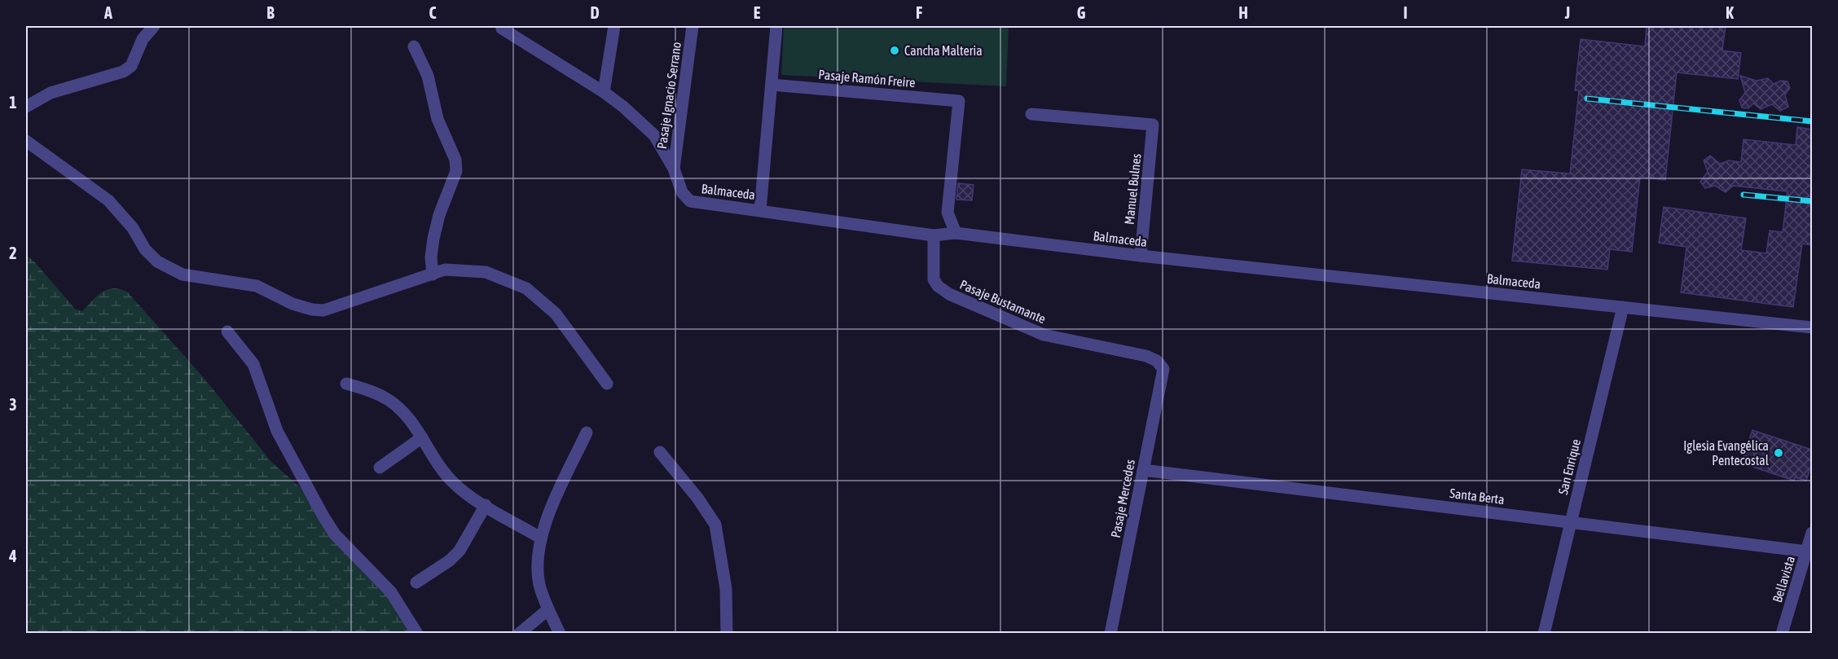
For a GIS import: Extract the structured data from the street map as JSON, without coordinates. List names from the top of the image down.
{
  "streets": {
    "street": [
      "Pasaje Ramón Freire",
      "Pasaje Ignacio Serrano",
      "Manuel Bulnes",
      "Balmaceda",
      "Pasaje Bustamante",
      "San Enrique",
      "Santa Berta",
      "Pasaje Mercedes",
      "Bellavista"
    ]
  },
  "crossings": [
    ["Pasaje Ramón Freire", "Balmaceda"],
    ["Pasaje Ignacio Serrano", "Balmaceda"],
    ["Manuel Bulnes", "Balmaceda"],
    ["Balmaceda", "Pasaje Bustamante"],
    ["Balmaceda", "San Enrique"],
    ["Pasaje Bustamante", "Pasaje Mercedes"],
    ["San Enrique", "Santa Berta"],
    ["Santa Berta", "Pasaje Mercedes"],
    ["Santa Berta", "Bellavista"]
  ],
  "places": ["Cancha Malteria", "Iglesia Evangélica Pentecostal"],
  "grid": {
    "columns": [
      "A",
      "B",
      "C",
      "D",
      "E",
      "F",
      "G",
      "H",
      "I",
      "J",
      "K"
    ],
    "rows": [
      "1",
      "2",
      "3",
      "4"
    ]
  }
}
